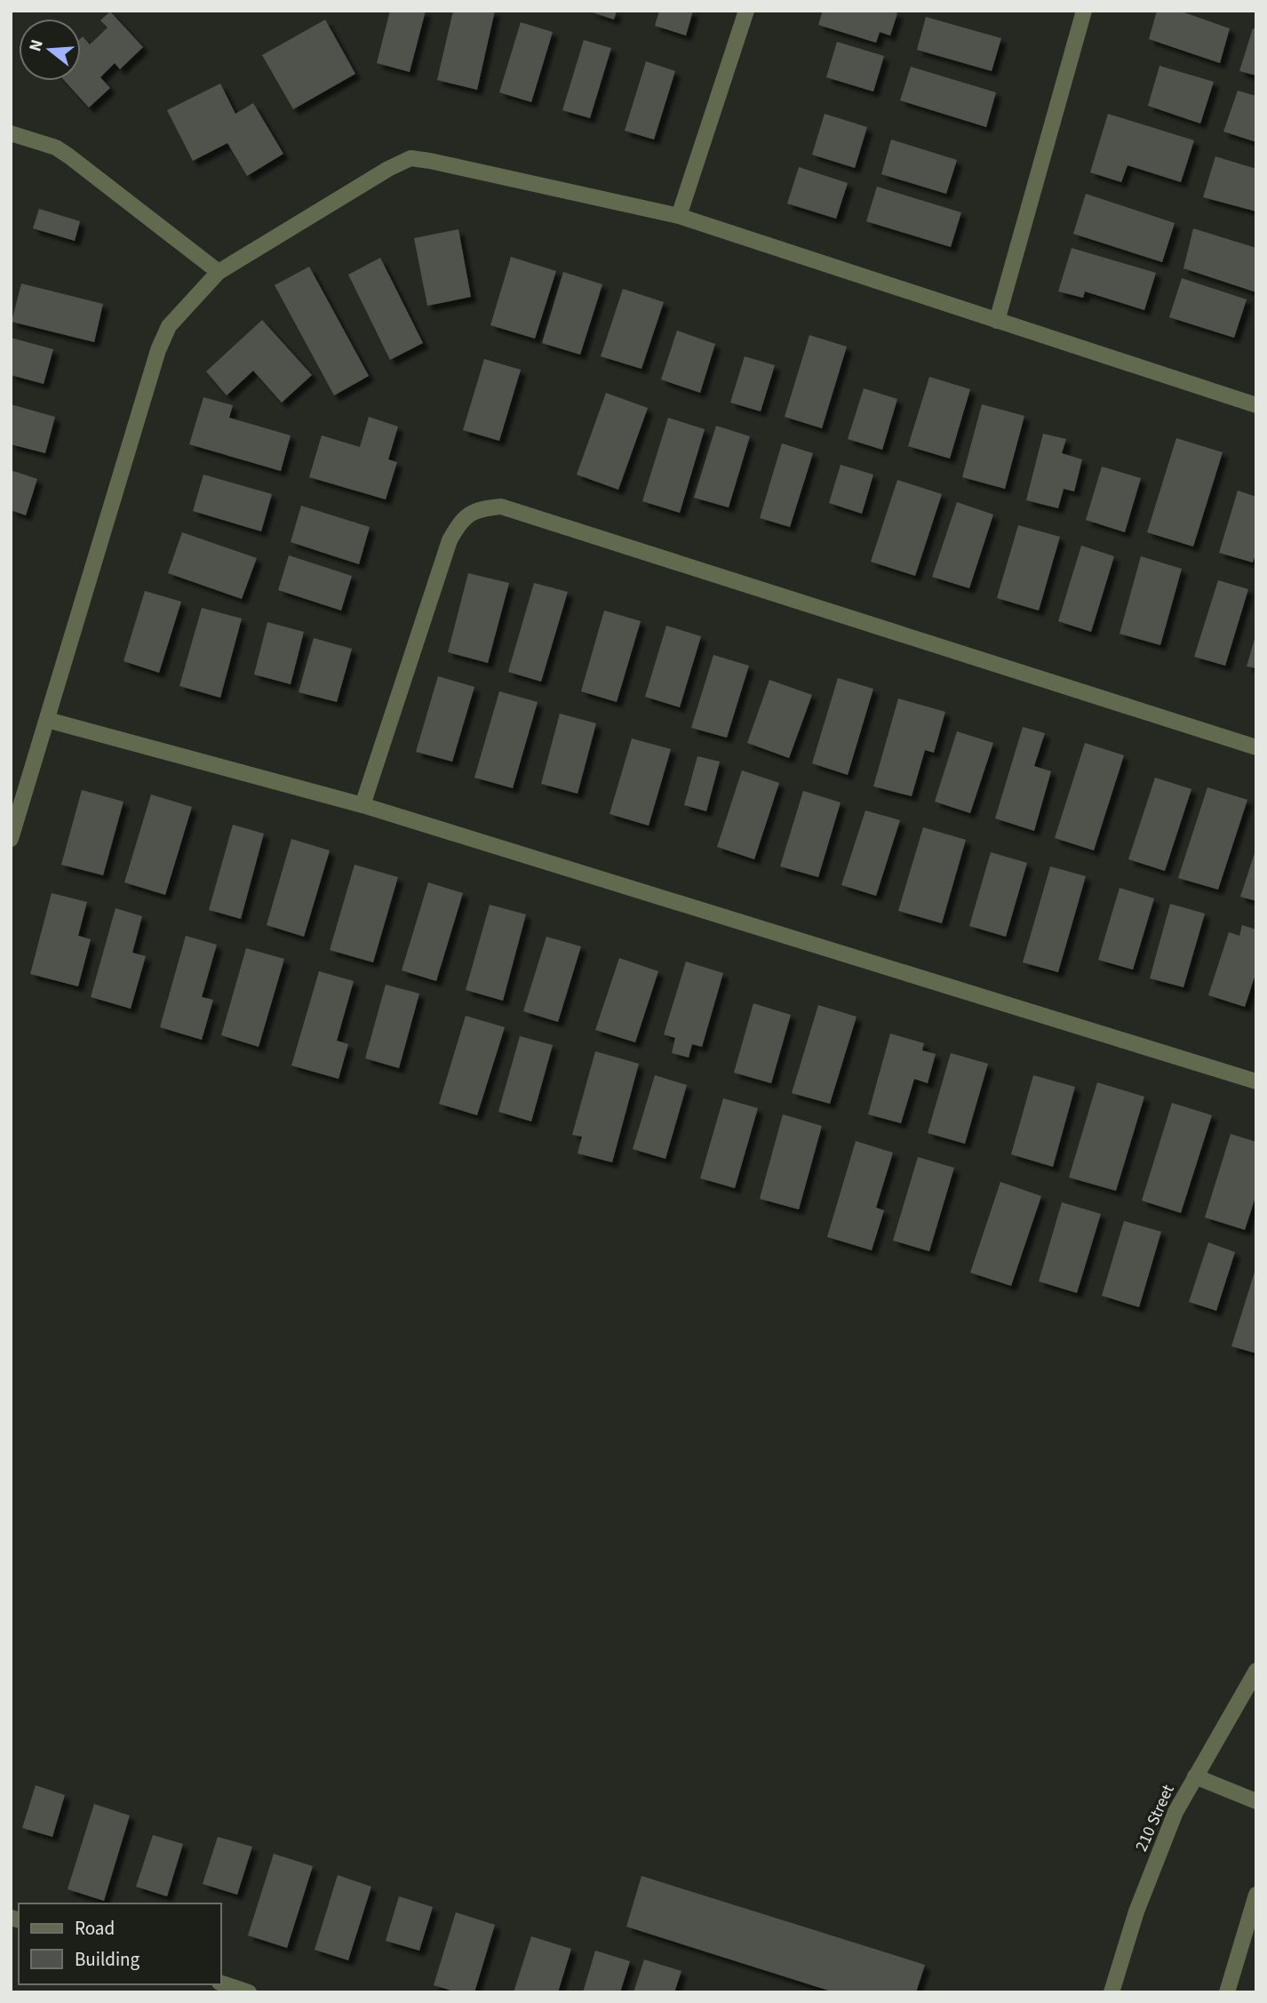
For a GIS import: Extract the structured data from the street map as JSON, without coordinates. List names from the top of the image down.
{
  "streets": {
    "street": ["210 Street"]
  },
  "legend": ["Road", "Building"],
  "north": "left"
}
